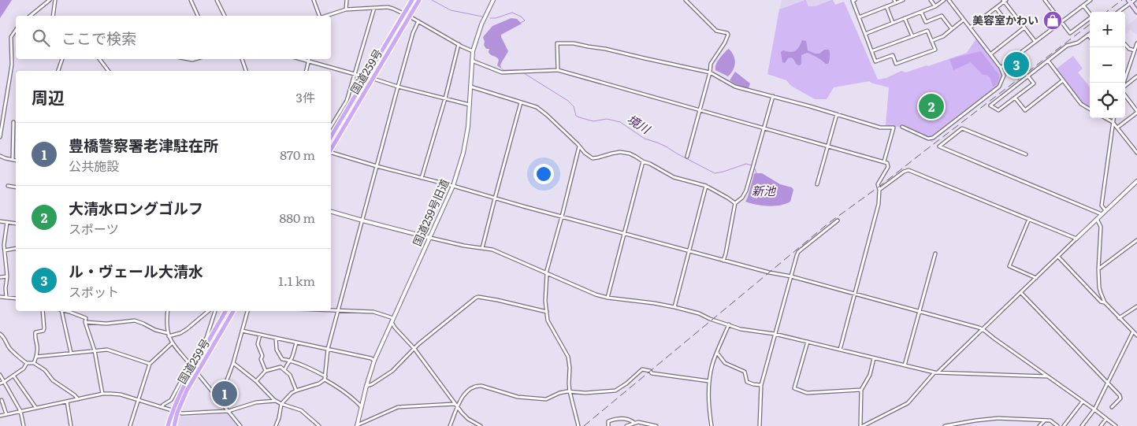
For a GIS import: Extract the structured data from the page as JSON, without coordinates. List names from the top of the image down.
{
  "streets": {
    "highway": ["国道259号"],
    "street": ["国道259号旧道"]
  },
  "water": ["境川", "新池"],
  "places": {
    "shop": ["美容室かわい"]
  },
  "page": {
    "map_buttons": ["+", "−"],
    "search": "ここで検索",
    "pins": ["3", "2", "1"],
    "heading": ["周辺", "3件"],
    "list": [
      {
        "mark": "1",
        "name": "豊橋警察署老津駐在所",
        "note": "公共施設",
        "value": "870 m"
      },
      {
        "mark": "2",
        "name": "大清水ロングゴルフ",
        "note": "スポーツ",
        "value": "880 m"
      },
      {
        "mark": "3",
        "name": "ル・ヴェール大清水",
        "note": "スポット",
        "value": "1.1 km"
      }
    ]
  }
}
